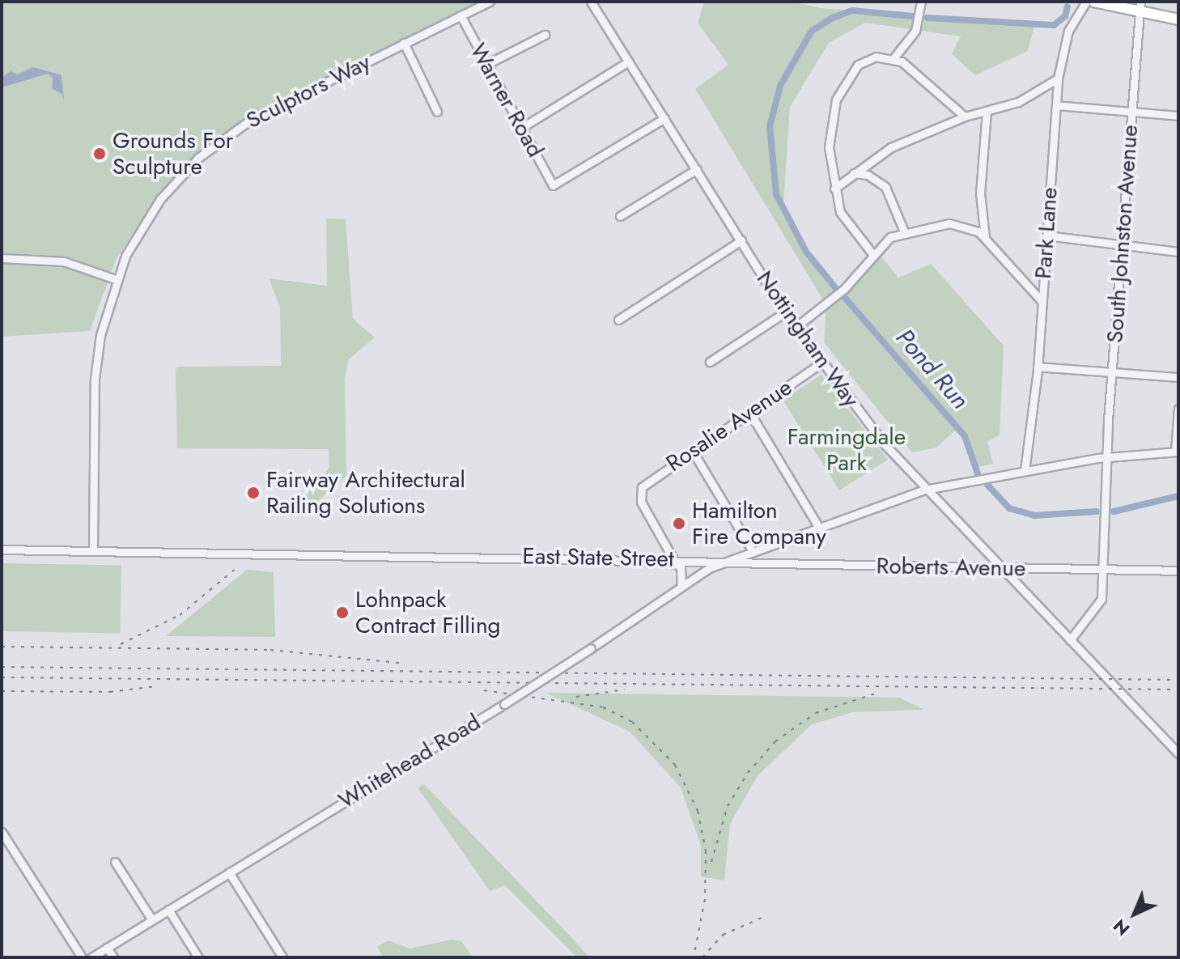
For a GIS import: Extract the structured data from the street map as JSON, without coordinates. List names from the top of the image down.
{
  "streets": {
    "street": [
      "Sculptors Way",
      "Warner Road",
      "Park Lane",
      "South Johnston Avenue",
      "Nottingham Way",
      "Rosalie Avenue",
      "East State Street",
      "Roberts Avenue",
      "Whitehead Road"
    ]
  },
  "crossings": [
    ["Sculptors Way", "Warner Road"],
    ["Sculptors Way", "East State Street"],
    ["Warner Road", "Nottingham Way"],
    ["Park Lane", "East State Street"],
    ["South Johnston Avenue", "Nottingham Way"],
    ["South Johnston Avenue", "East State Street"],
    ["South Johnston Avenue", "Roberts Avenue"],
    ["Nottingham Way", "Rosalie Avenue"],
    ["Nottingham Way", "East State Street"],
    ["Nottingham Way", "Roberts Avenue"],
    ["Rosalie Avenue", "East State Street"],
    ["East State Street", "Roberts Avenue"],
    ["East State Street", "Whitehead Road"],
    ["Roberts Avenue", "Whitehead Road"]
  ],
  "water": ["Pond Run"],
  "parks": ["Farmingdale Park"],
  "places": [
    "Grounds For Sculpture",
    "Fairway Architectural Railing Solutions",
    "Hamilton Fire Company",
    "Lohnpack Contract Filling"
  ],
  "north": "bottom left"
}
